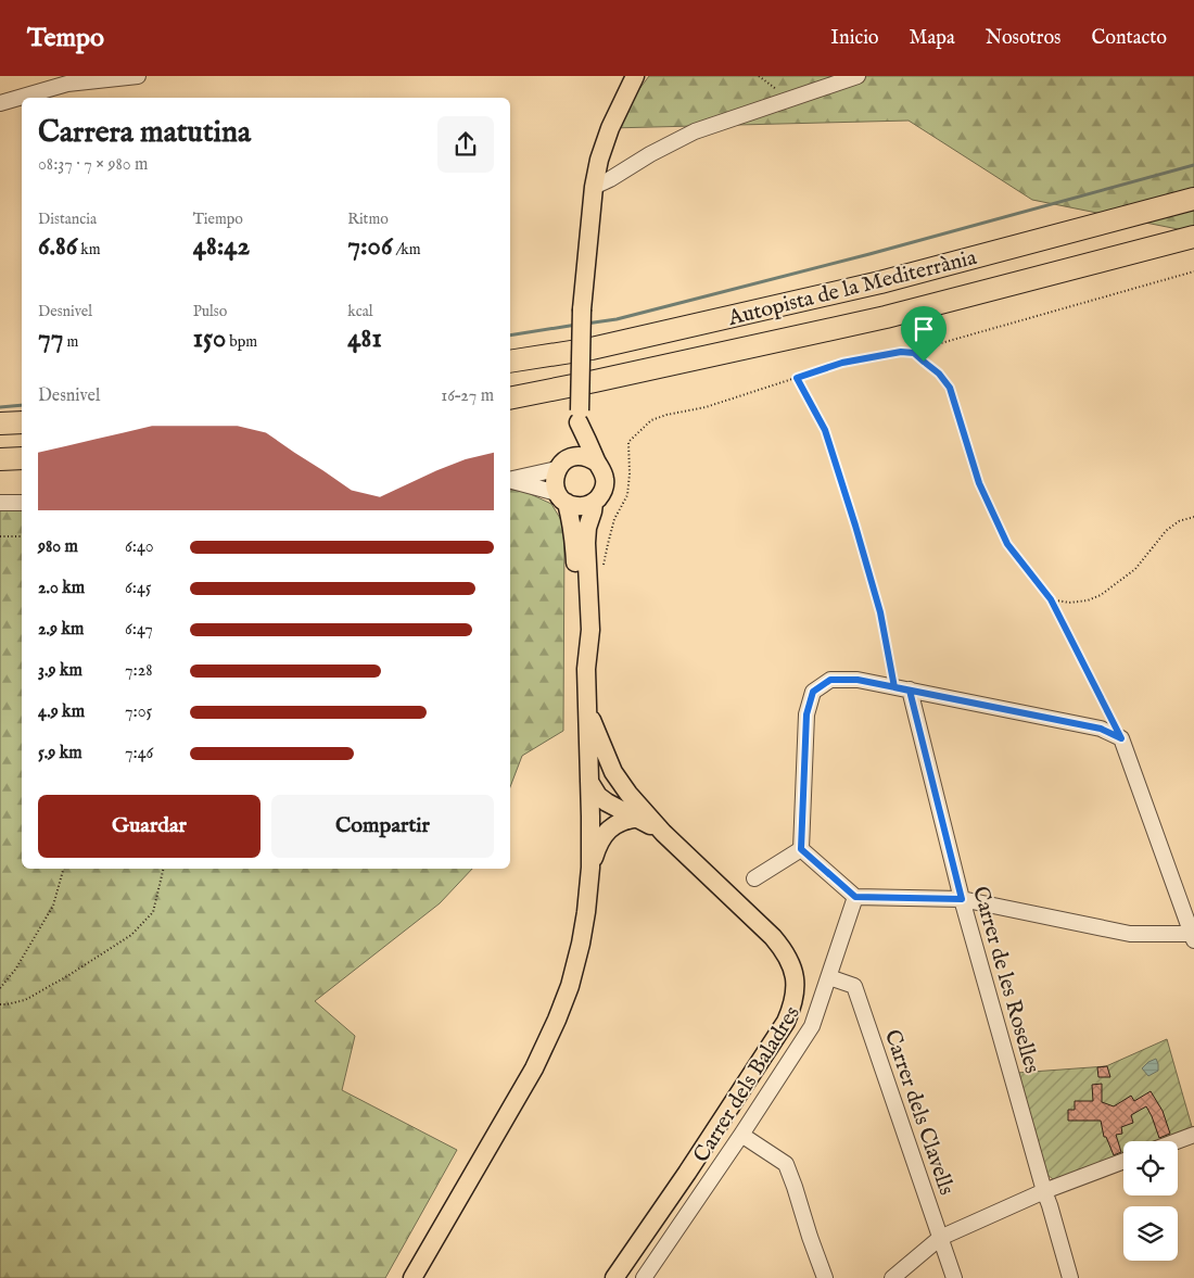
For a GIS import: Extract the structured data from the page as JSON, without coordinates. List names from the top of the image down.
{
  "streets": {
    "highway": ["Autopista de la Mediterrània"],
    "street": ["Carrer de les Roselles", "Carrer dels Baladres", "Carrer dels Clavells"]
  },
  "crossings": [
    ["Carrer dels Baladres", "Carrer dels Clavells"]
  ],
  "page": {
    "header": "Tempo",
    "nav": [
      "Inicio",
      "Mapa",
      "Nosotros",
      "Contacto"
    ],
    "heading": ["Carrera matutina", "08:37 · 7 × 980 m"],
    "stats": [
      ["Distancia", "6.86 km"],
      ["Tiempo", "48:42"],
      ["Ritmo", "7:06 /km"],
      ["Desnivel", "77 m"],
      ["Pulso", "150 bpm"],
      ["kcal", "481"]
    ],
    "chart": ["Desnivel", "16–27 m"],
    "list": [
      {
        "name": "980 m",
        "note": "6:40"
      },
      {
        "name": "2.0 km",
        "note": "6:45"
      },
      {
        "name": "2.9 km",
        "note": "6:47"
      },
      {
        "name": "3.9 km",
        "note": "7:28"
      },
      {
        "name": "4.9 km",
        "note": "7:05"
      },
      {
        "name": "5.9 km",
        "note": "7:46"
      }
    ],
    "buttons": ["Guardar", "Compartir"]
  }
}
